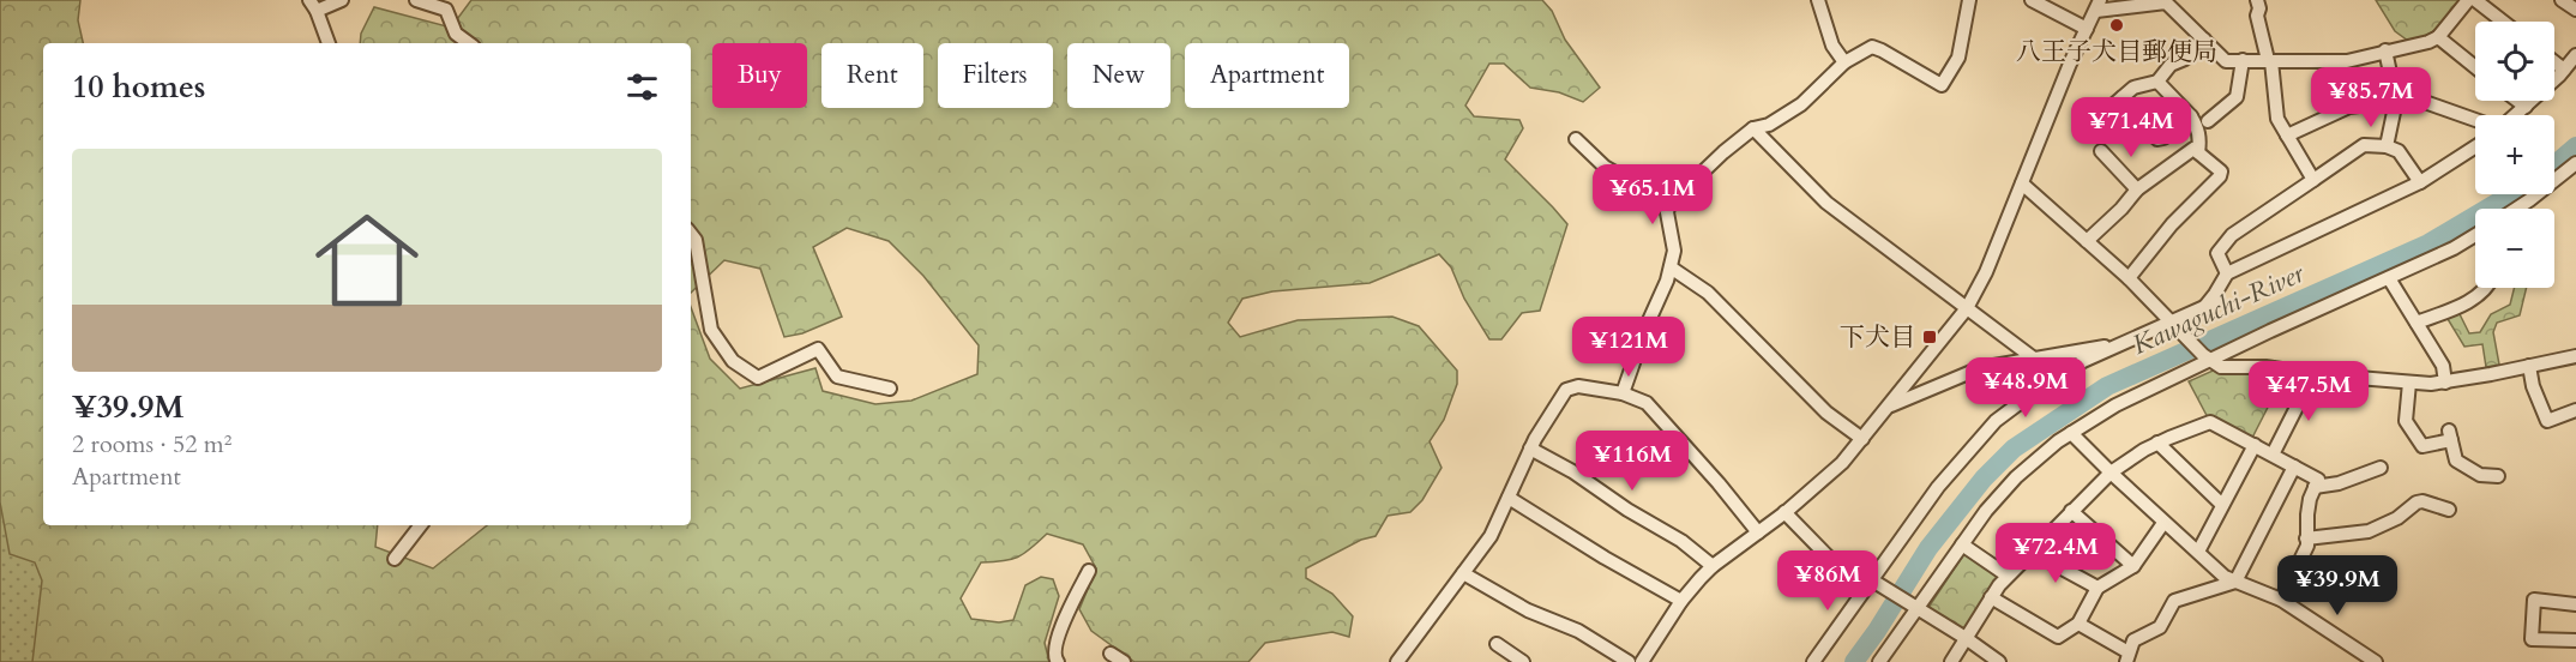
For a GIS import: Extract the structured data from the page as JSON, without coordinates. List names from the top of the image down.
{
  "water": ["Kawaguchi-River"],
  "places": {
    "other": ["八王子犬目郵便局"],
    "transit": ["下犬目"]
  },
  "page": {
    "map_buttons": ["+", "−"],
    "chip": [
      "Buy",
      "Rent",
      "Filters",
      "New",
      "Apartment"
    ],
    "heading": "10 homes",
    "price": [
      "¥85.7M",
      "¥71.4M",
      "¥65.1M",
      "¥121M",
      "¥48.9M",
      "¥47.5M",
      "¥116M",
      "¥72.4M",
      "¥86M",
      "¥39.9M"
    ],
    "list": [
      {
        "name": "¥39.9M",
        "note": "2 rooms · 52 m² · Apartment"
      }
    ]
  }
}
